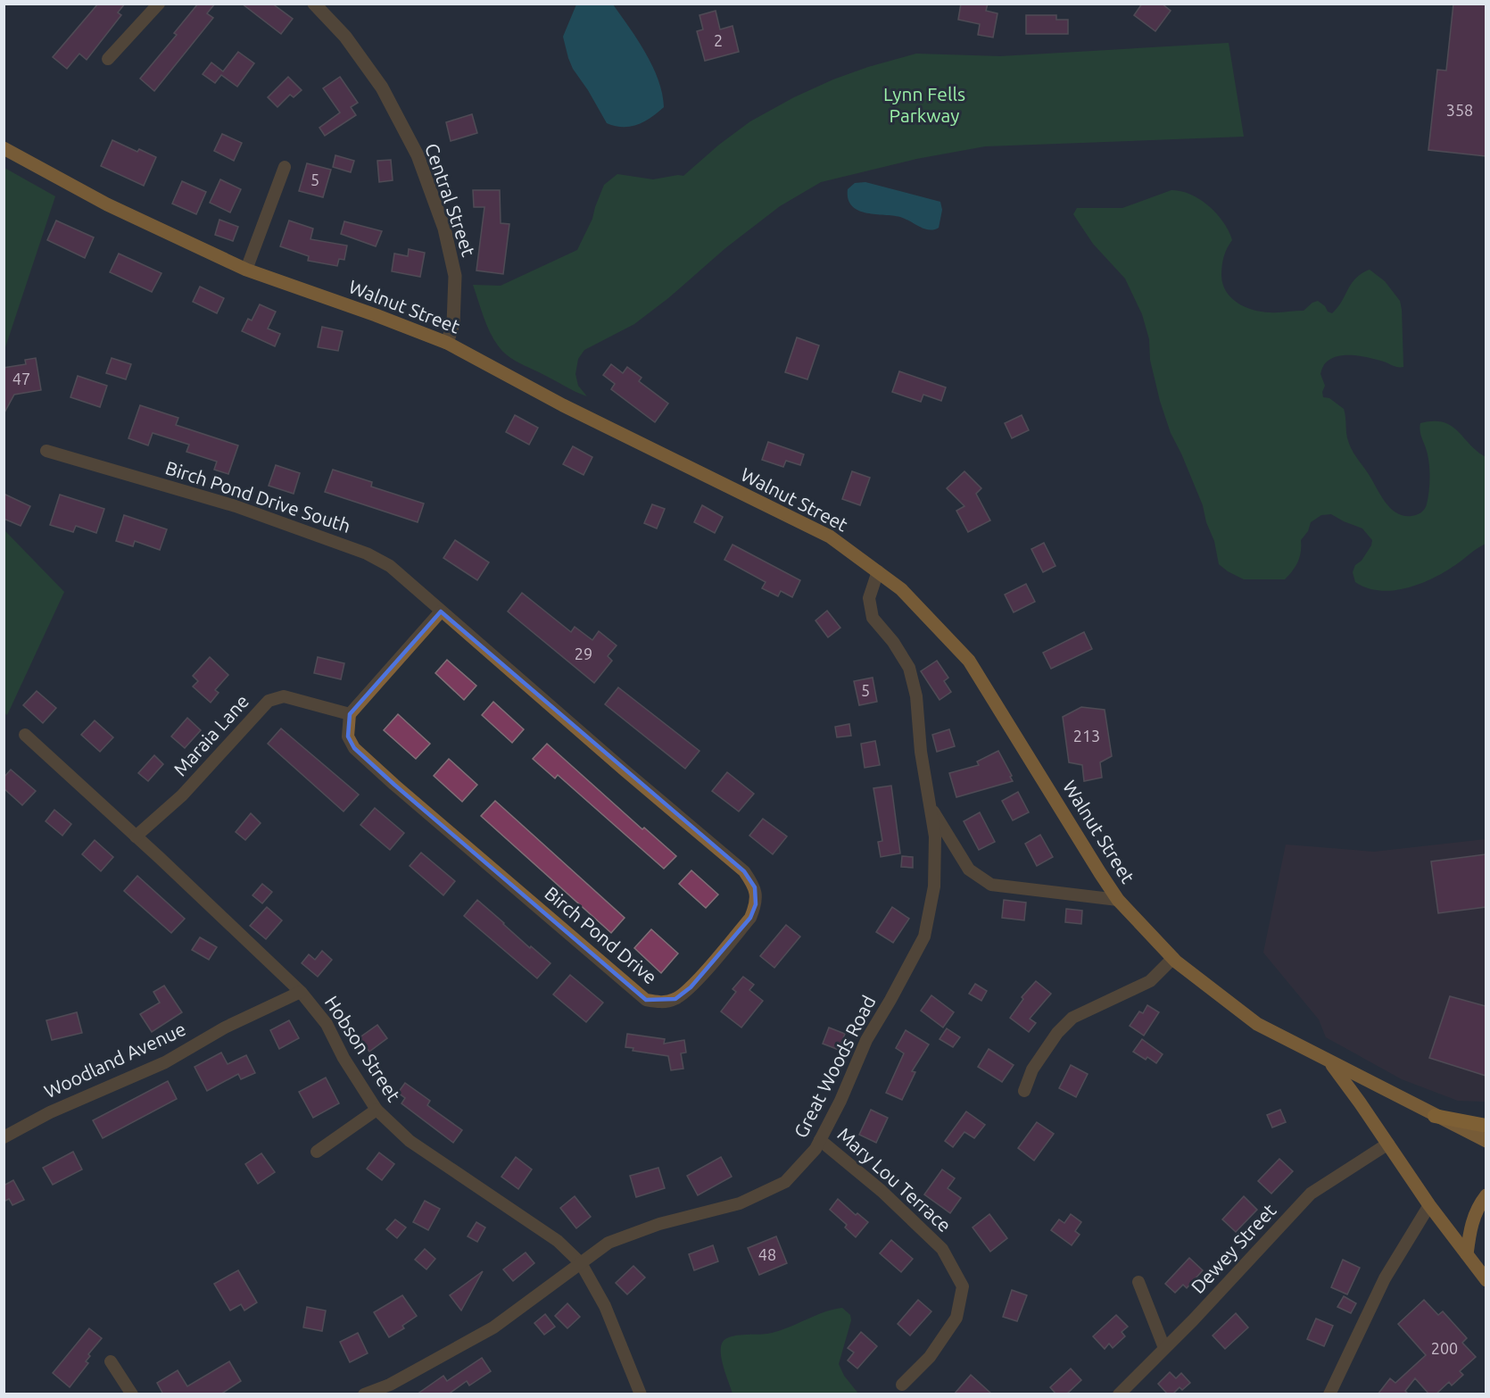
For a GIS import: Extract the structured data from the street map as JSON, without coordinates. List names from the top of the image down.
{
  "streets": {
    "main road": ["Walnut Street"],
    "street": [
      "Central Street",
      "Birch Pond Drive South",
      "Maraia Lane",
      "Birch Pond Drive",
      "Hobson Street",
      "Woodland Avenue",
      "Great Woods Road",
      "Mary Lou Terrace",
      "Dewey Street"
    ]
  },
  "crossings": [
    ["Central Street", "Walnut Street"],
    ["Walnut Street", "Great Woods Road"],
    ["Birch Pond Drive South", "Birch Pond Drive"],
    ["Maraia Lane", "Birch Pond Drive"],
    ["Maraia Lane", "Hobson Street"],
    ["Hobson Street", "Woodland Avenue"],
    ["Hobson Street", "Great Woods Road"],
    ["Great Woods Road", "Mary Lou Terrace"]
  ],
  "parks": ["Lynn Fells Parkway"],
  "house_numbers": [
    "2",
    "358",
    "5",
    "47",
    "29",
    "5",
    "213",
    "48",
    "200"
  ]
}
